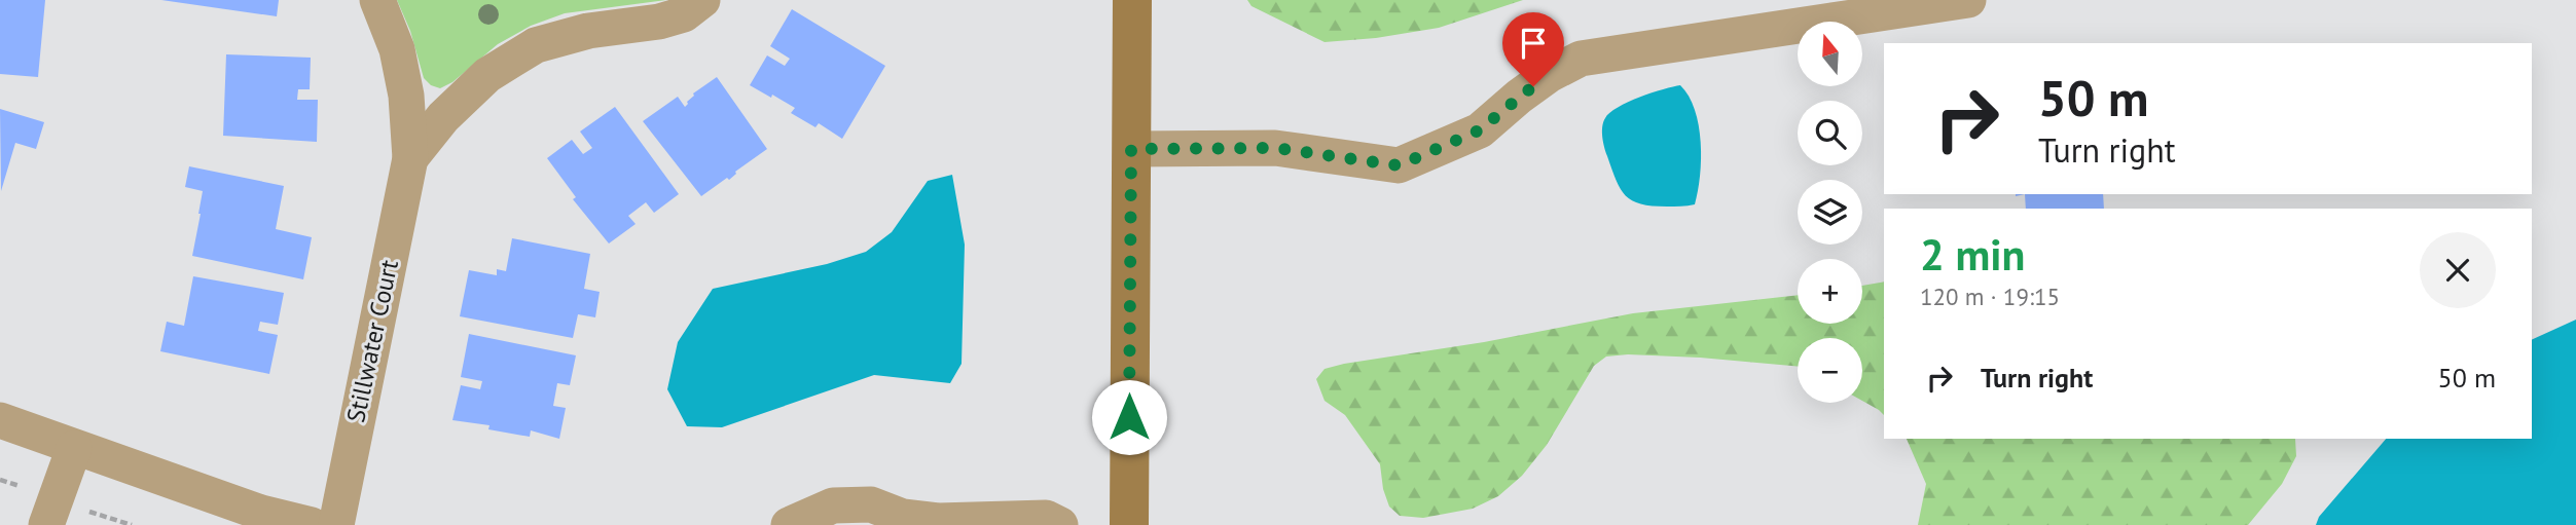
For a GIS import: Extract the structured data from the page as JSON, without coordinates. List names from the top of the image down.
{
  "streets": {
    "street": ["Stillwater Court"]
  },
  "north": "top",
  "page": {
    "map_buttons": ["+", "−"],
    "turn": ["50 m", "Turn right"],
    "heading": ["2 min", "120 m · 19:15"],
    "list": [
      {
        "name": "Turn right",
        "value": "50 m"
      }
    ]
  }
}
